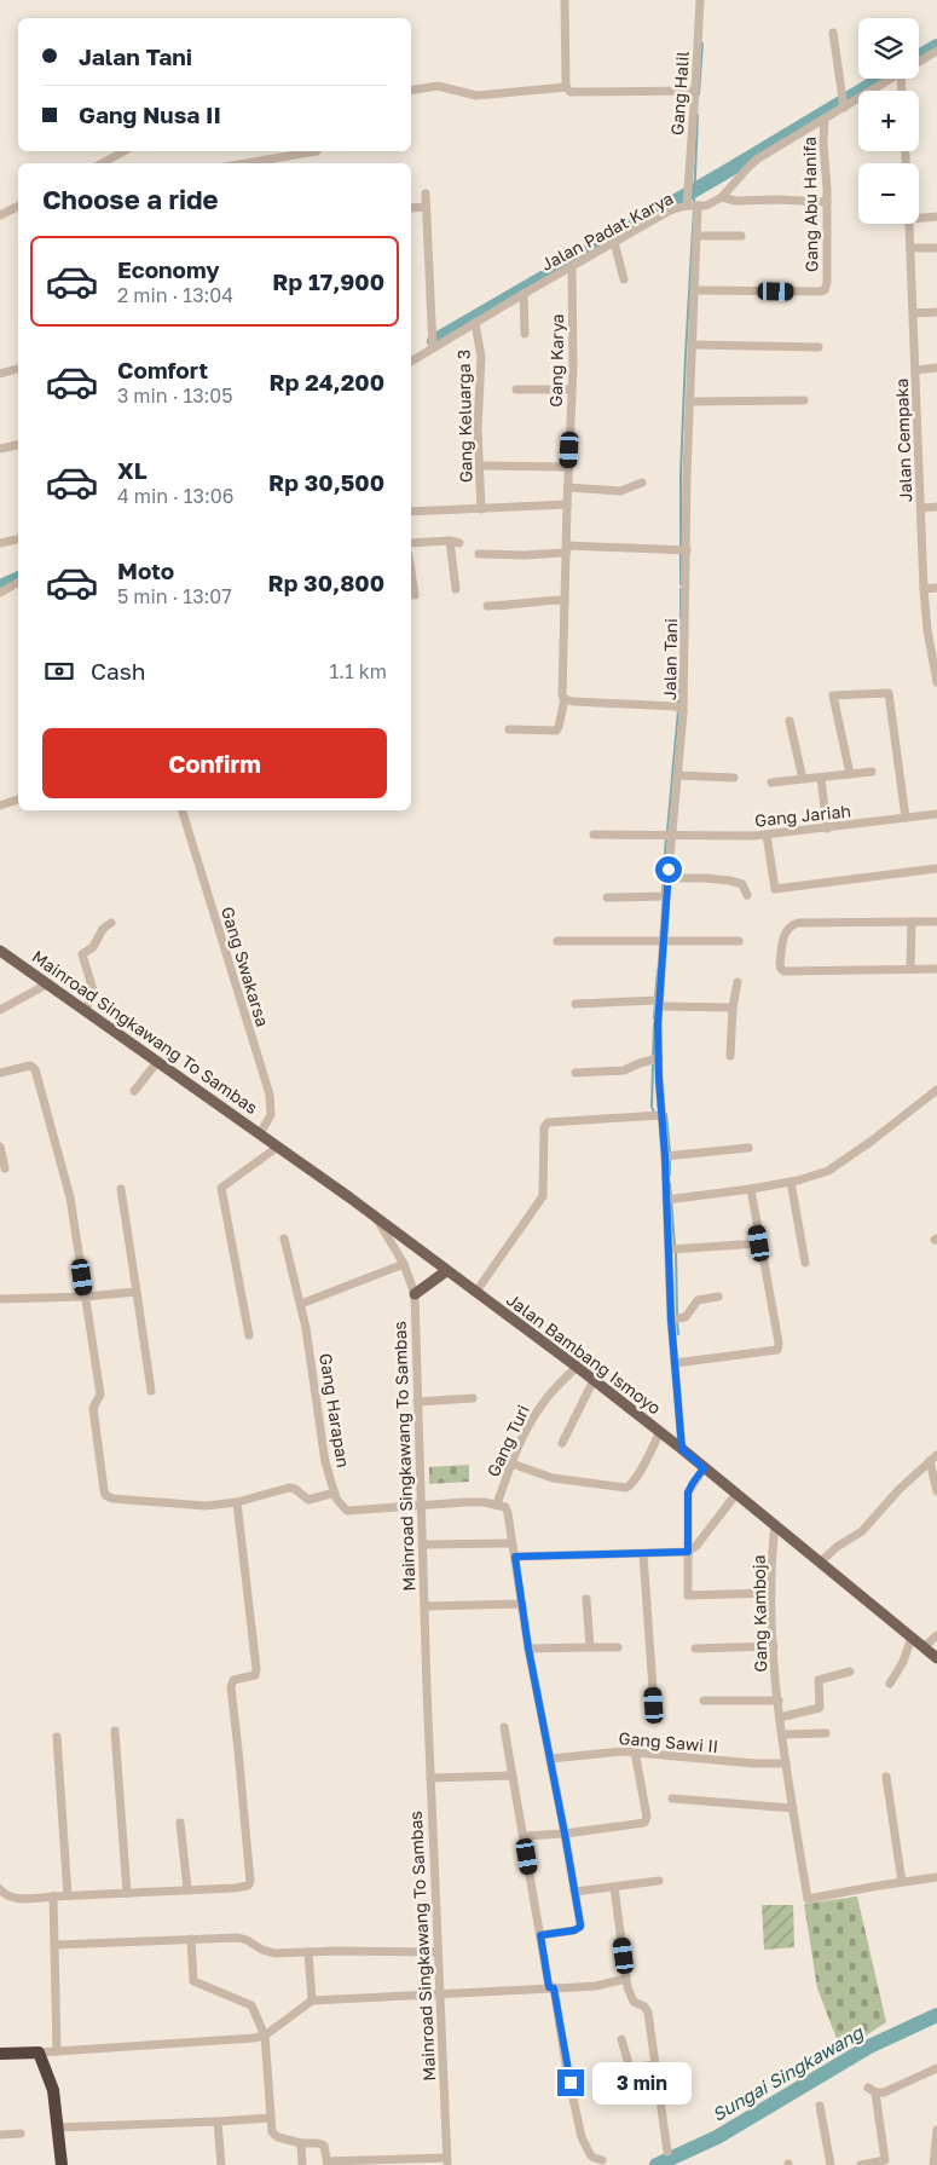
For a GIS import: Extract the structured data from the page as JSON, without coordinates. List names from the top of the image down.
{
  "streets": {
    "main road": ["Mainroad Singkawang To Sambas", "Jalan Bambang Ismoyo"],
    "street": [
      "Gang Halil",
      "Gang Abu Hanifa",
      "Jalan Padat Karya",
      "Gang Karya",
      "Gang Keluarga 3",
      "Jalan Cempaka",
      "Jalan Tani",
      "Gang Jariah",
      "Gang Swakarsa",
      "Gang Harapan",
      "Gang Turi",
      "Gang Kamboja",
      "Gang Sawi II"
    ]
  },
  "crossings": [
    ["Gang Halil", "Jalan Padat Karya"],
    ["Gang Halil", "Jalan Tani"],
    ["Gang Abu Hanifa", "Jalan Padat Karya"],
    ["Gang Abu Hanifa", "Jalan Tani"],
    ["Jalan Padat Karya", "Gang Karya"],
    ["Jalan Padat Karya", "Gang Keluarga 3"],
    ["Jalan Padat Karya", "Jalan Tani"],
    ["Jalan Tani", "Gang Jariah"],
    ["Jalan Tani", "Jalan Bambang Ismoyo"],
    ["Gang Swakarsa", "Mainroad Singkawang To Sambas"],
    ["Mainroad Singkawang To Sambas", "Jalan Bambang Ismoyo"],
    ["Mainroad Singkawang To Sambas", "Gang Harapan"],
    ["Jalan Bambang Ismoyo", "Gang Turi"],
    ["Jalan Bambang Ismoyo", "Gang Kamboja"],
    ["Gang Kamboja", "Gang Sawi II"]
  ],
  "water": ["Sungai Singkawang"],
  "page": {
    "map_buttons": ["+", "−"],
    "banner": ["Jalan Tani", "Gang Nusa II"],
    "heading": "Choose a ride",
    "list": [
      {
        "name": "Economy",
        "note": "2 min · 13:04",
        "value": "Rp 17,900"
      },
      {
        "name": "Comfort",
        "note": "3 min · 13:05",
        "value": "Rp 24,200"
      },
      {
        "name": "XL",
        "note": "4 min · 13:06",
        "value": "Rp 30,500"
      },
      {
        "name": "Moto",
        "note": "5 min · 13:07",
        "value": "Rp 30,800"
      }
    ],
    "pay": ["Cash", "1.1 km"],
    "buttons": "Confirm",
    "bubble": "3 min"
  }
}
